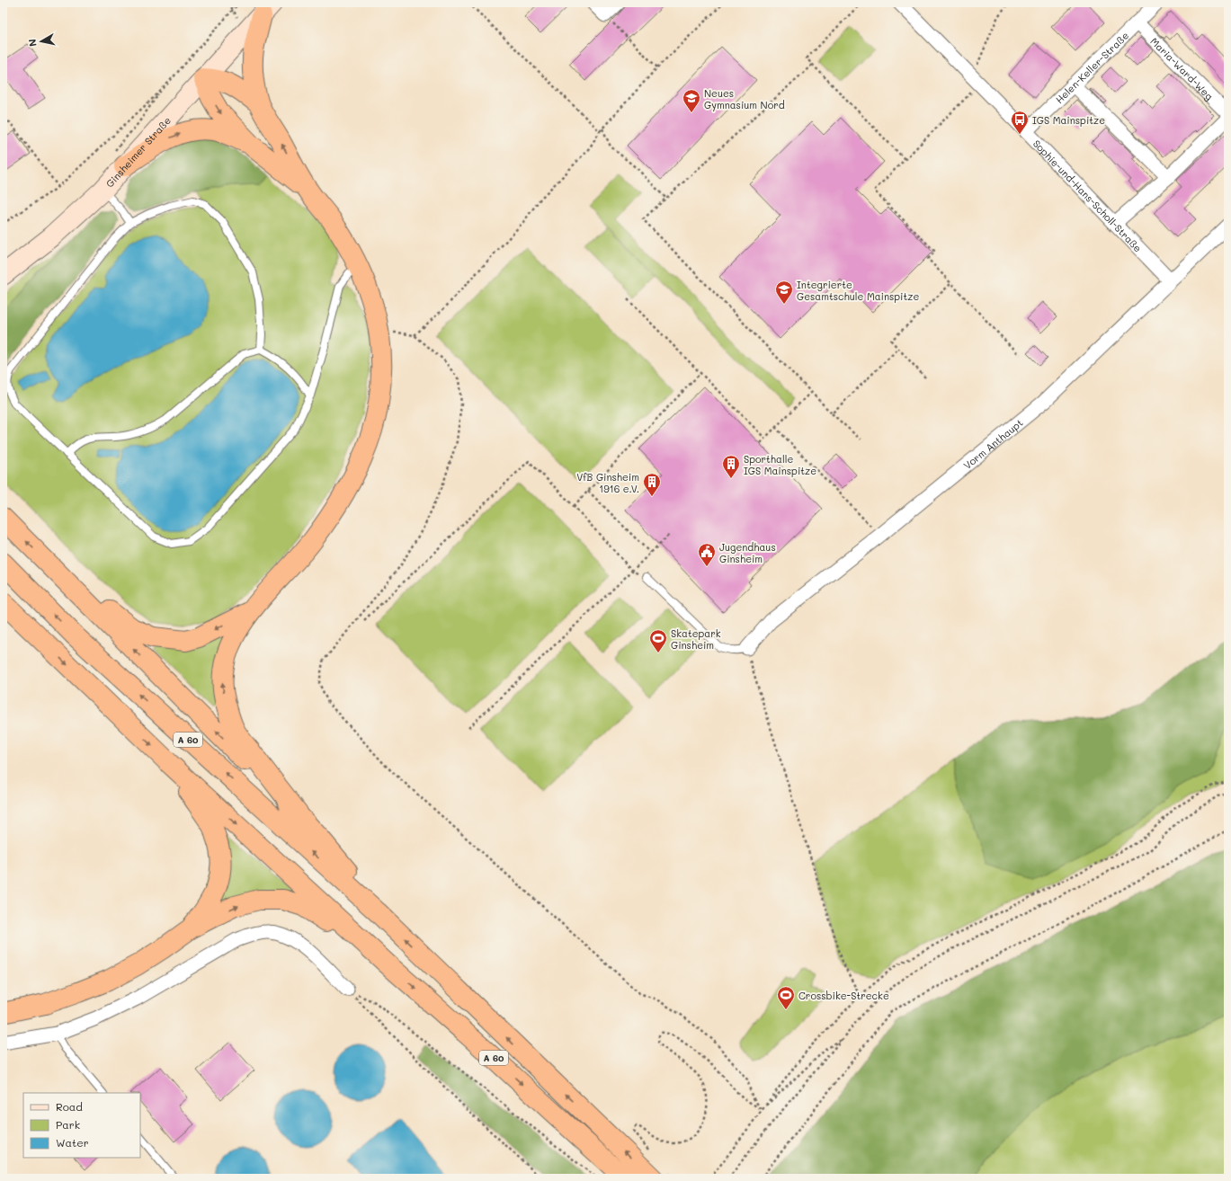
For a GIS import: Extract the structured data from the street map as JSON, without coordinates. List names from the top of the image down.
{
  "streets": {
    "highway": ["A 60"],
    "main road": ["Ginsheimer Straße"],
    "street": [
      "Helen-Keller-Straße",
      "Maria-Ward-Weg",
      "Sophie-und-Hans-Scholl-Straße",
      "Vorm Anthaupt"
    ]
  },
  "crossings": [
    ["Helen-Keller-Straße", "Maria-Ward-Weg"],
    ["Helen-Keller-Straße", "Sophie-und-Hans-Scholl-Straße"],
    ["Sophie-und-Hans-Scholl-Straße", "Vorm Anthaupt"]
  ],
  "places": {
    "school or university": ["Neues Gymnasium Nord", "Integrierte Gesamtschule Mainspitze"],
    "bus stop": ["IGS Mainspitze"],
    "building": ["Sporthalle IGS Mainspitze", "VfB Ginsheim 1916 e.V."],
    "public building": ["Jugendhaus Ginsheim"],
    "sports": ["Skatepark Ginsheim", "Crossbike-Strecke"]
  },
  "legend": ["Road", "Park", "Water"],
  "north": "left"
}
